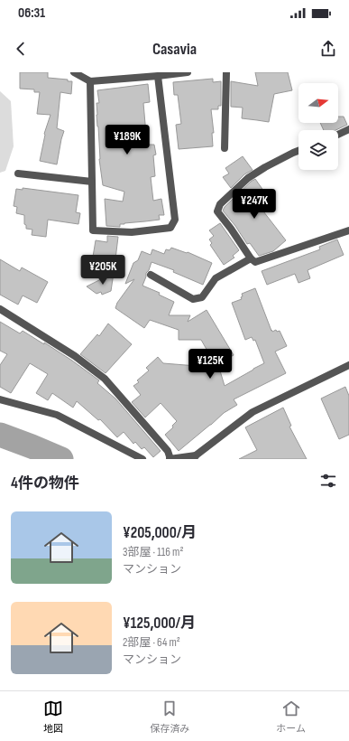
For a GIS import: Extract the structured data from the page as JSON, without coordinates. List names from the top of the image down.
{
  "north": "right",
  "page": {
    "status": "06:31",
    "header": "Casavia",
    "price": [
      "¥189K",
      "¥247K",
      "¥205K",
      "¥125K"
    ],
    "heading": "4件の物件",
    "list": [
      {
        "name": "¥205,000/月",
        "note": "3部屋 · 116 m² · マンション"
      },
      {
        "name": "¥125,000/月",
        "note": "2部屋 · 64 m² · マンション"
      }
    ],
    "tabs": ["地図", "保存済み", "ホーム"]
  }
}
